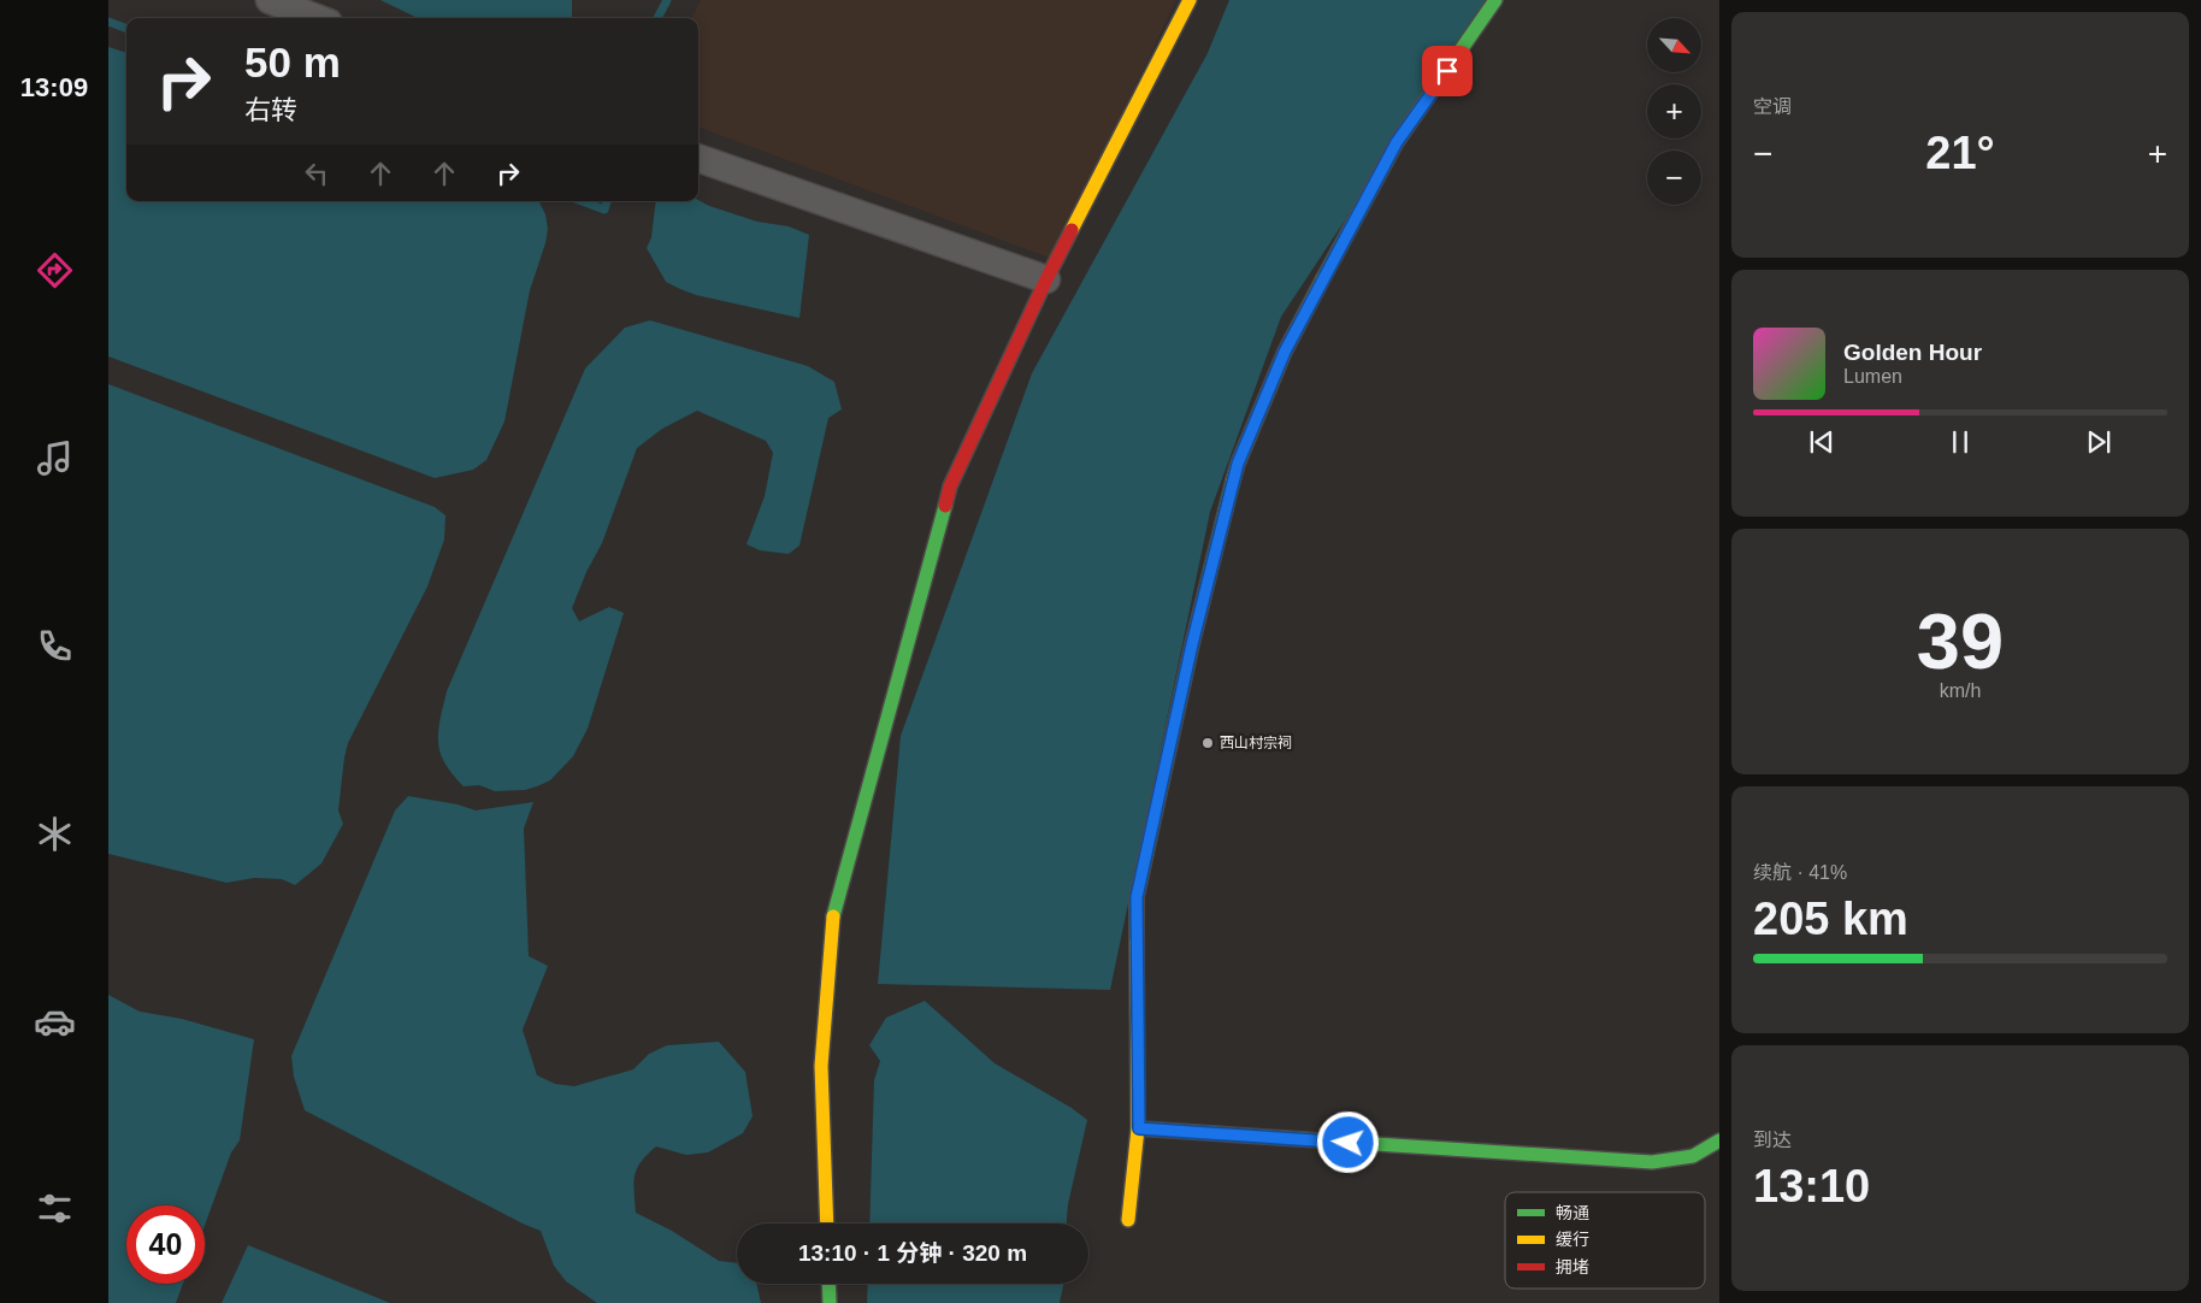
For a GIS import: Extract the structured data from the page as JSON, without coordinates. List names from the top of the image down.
{
  "places": ["西山村宗祠"],
  "legend": ["畅通", "缓行", "拥堵"],
  "north": "bottom right",
  "page": {
    "tabs": "13:09",
    "tile": [
      "空调",
      ["39", "km/h"],
      ["续航 · 41%", "205 km"],
      ["到达", "13:10"]
    ],
    "map_buttons": ["+", "−"],
    "turn": ["50 m", "右转"],
    "heat": ["−", "21°", "+"],
    "song": ["Golden Hour", "Lumen"],
    "limit": "40",
    "trip": "13:10 · 1 分钟 · 320 m"
  }
}
